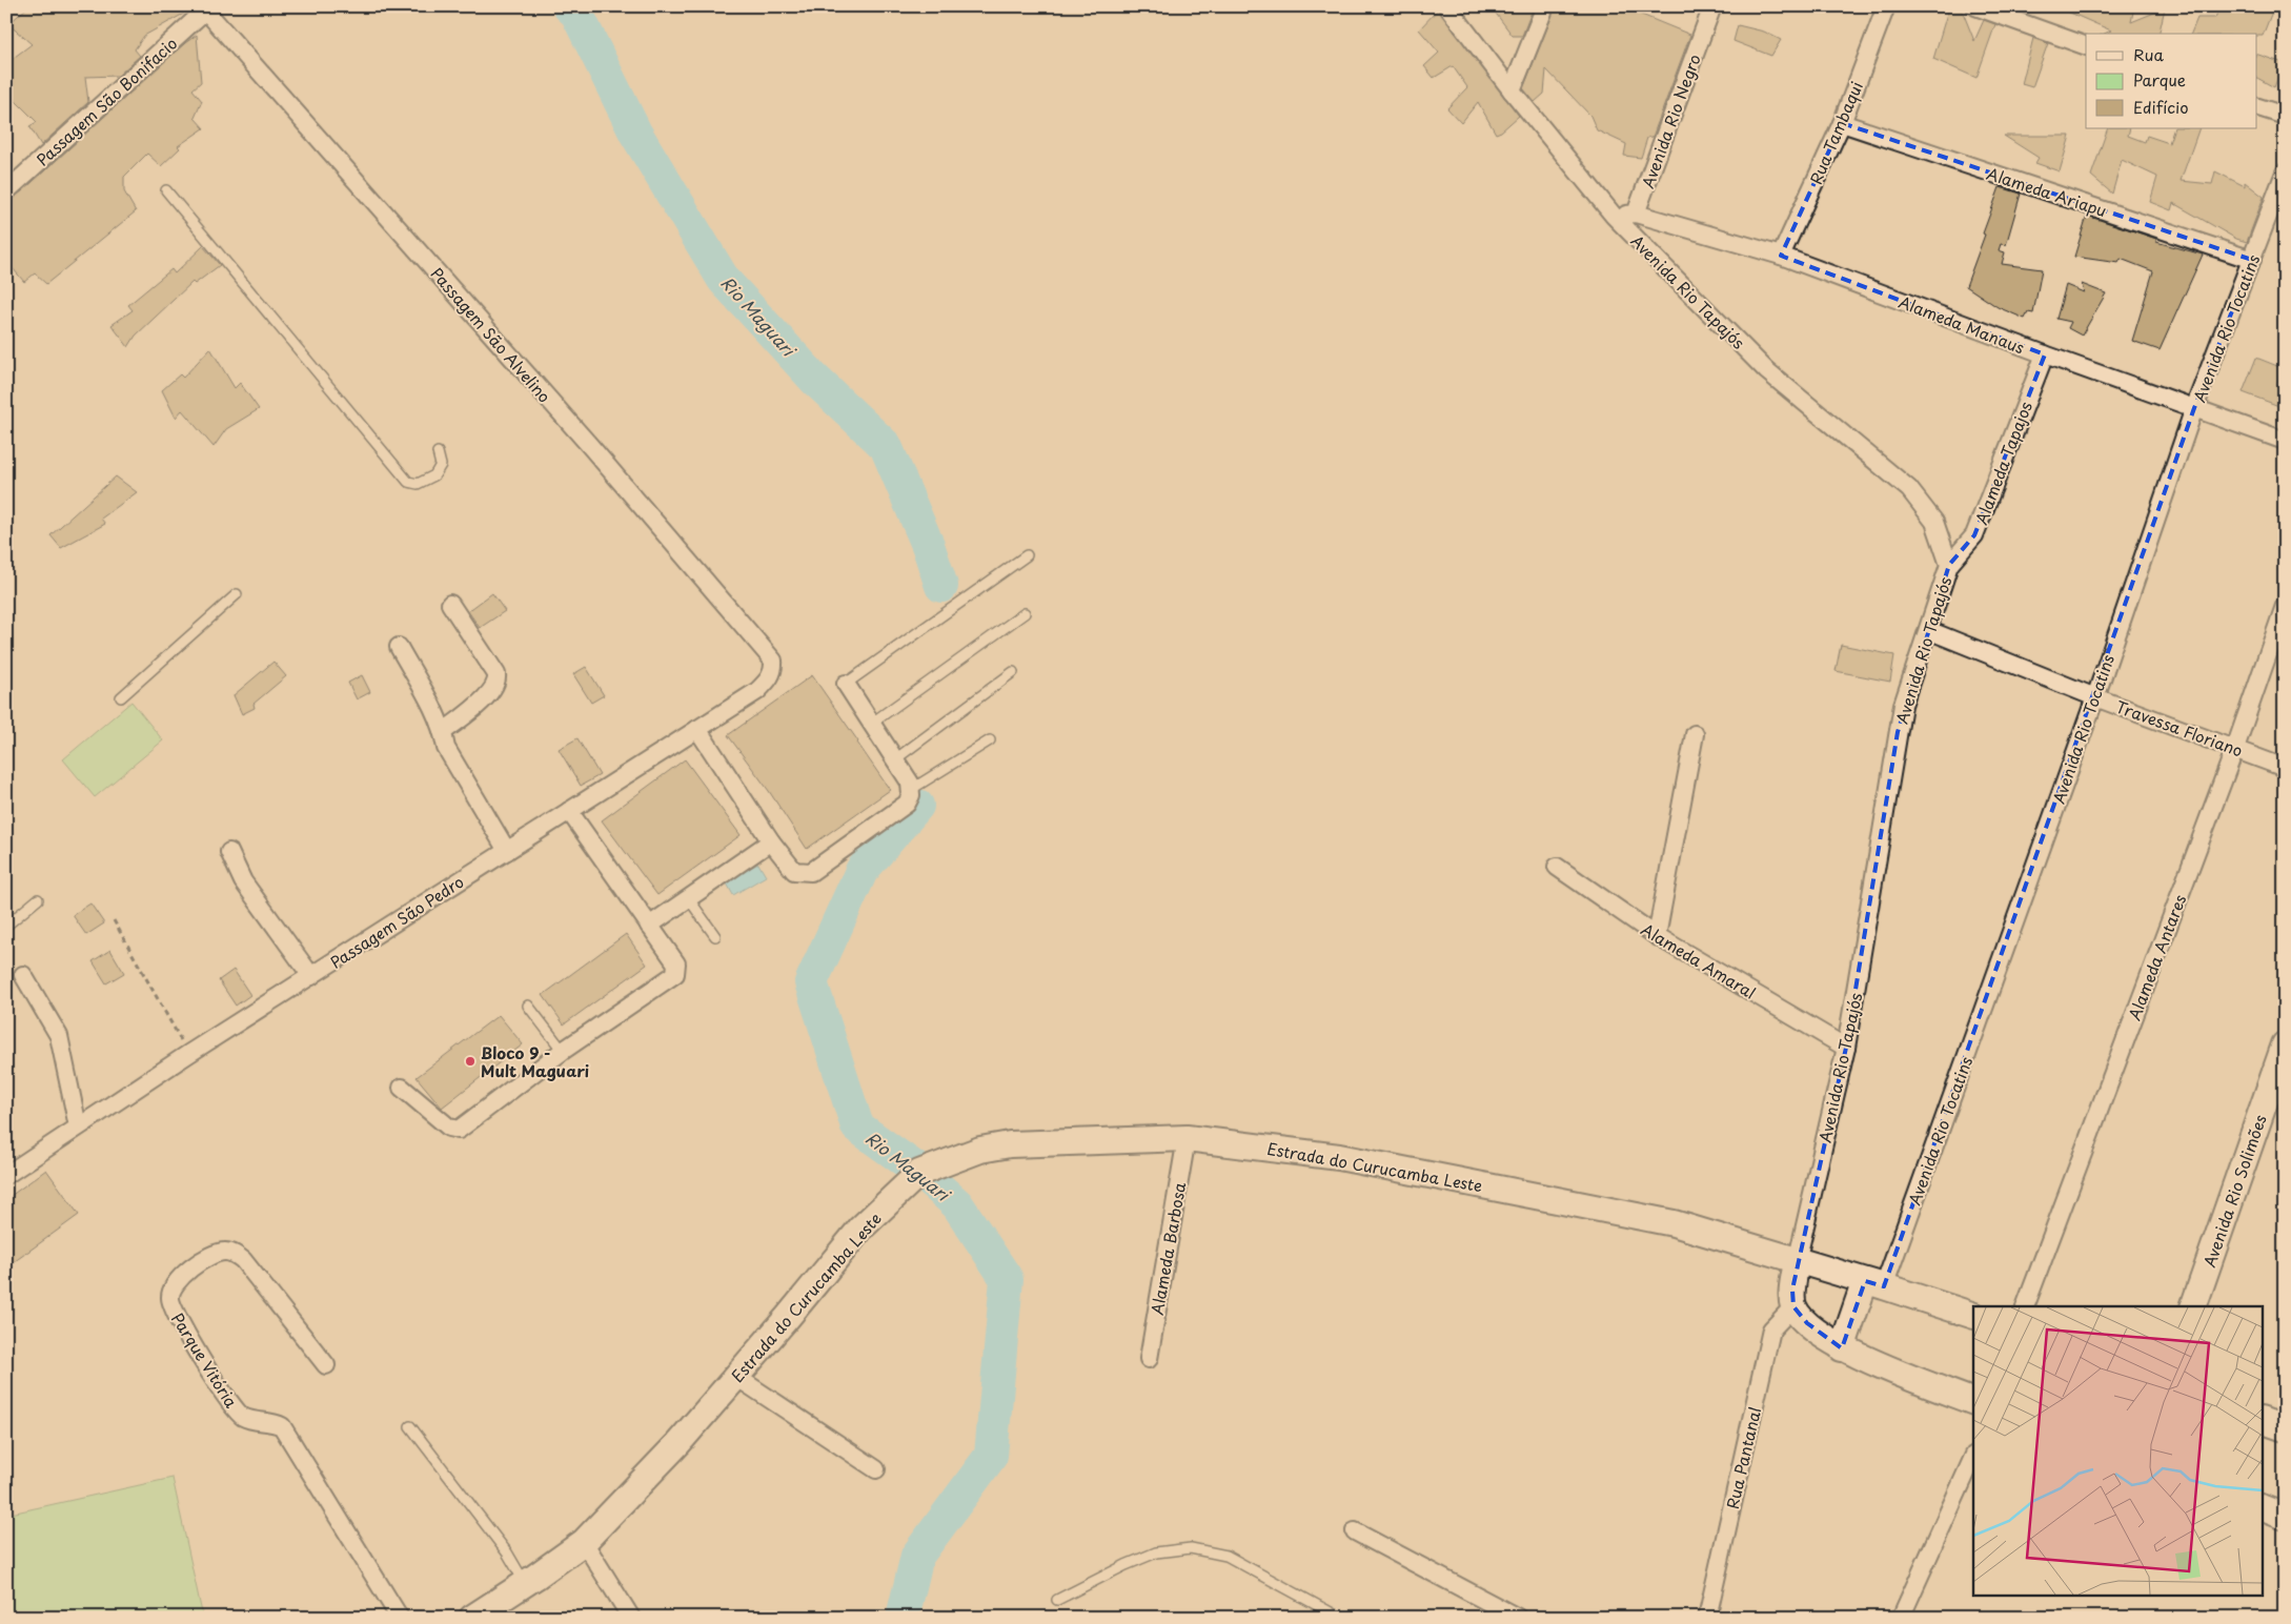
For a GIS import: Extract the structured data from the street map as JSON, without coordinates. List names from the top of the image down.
{
  "streets": {
    "main road": ["Estrada do Curucamba Leste", "Avenida Rio Solimões"],
    "street": [
      "Passagem São Bonifacio",
      "Avenida Rio Negro",
      "Rua Tambaqui",
      "Alameda Ariapu",
      "Avenida Rio Tapajós",
      "Alameda Manaus",
      "Avenida Rio Tocatins",
      "Passagem São Alvelino",
      "Alameda Tapajos",
      "Travessa Floriano",
      "Passagem São Pedro",
      "Alameda Antares",
      "Alameda Amaral",
      "Alameda Barbosa",
      "Parque Vitória",
      "Rua Pantanal"
    ]
  },
  "crossings": [
    ["Passagem São Bonifacio", "Passagem São Alvelino"],
    ["Avenida Rio Negro", "Alameda Manaus"],
    ["Rua Tambaqui", "Alameda Ariapu"],
    ["Rua Tambaqui", "Alameda Manaus"],
    ["Alameda Ariapu", "Avenida Rio Tocatins"],
    ["Avenida Rio Tapajós", "Alameda Tapajos"],
    ["Avenida Rio Tapajós", "Travessa Floriano"],
    ["Avenida Rio Tapajós", "Alameda Amaral"],
    ["Avenida Rio Tapajós", "Estrada do Curucamba Leste"],
    ["Alameda Manaus", "Avenida Rio Tocatins"],
    ["Alameda Manaus", "Alameda Tapajos"],
    ["Avenida Rio Tocatins", "Travessa Floriano"],
    ["Avenida Rio Tocatins", "Estrada do Curucamba Leste"],
    ["Passagem São Alvelino", "Passagem São Pedro"],
    ["Travessa Floriano", "Alameda Antares"],
    ["Estrada do Curucamba Leste", "Alameda Barbosa"]
  ],
  "water": ["Rio Maguari"],
  "places": ["Bloco 9 - Mult Maguari"],
  "legend": ["Rua", "Parque", "Edifício"]
}
